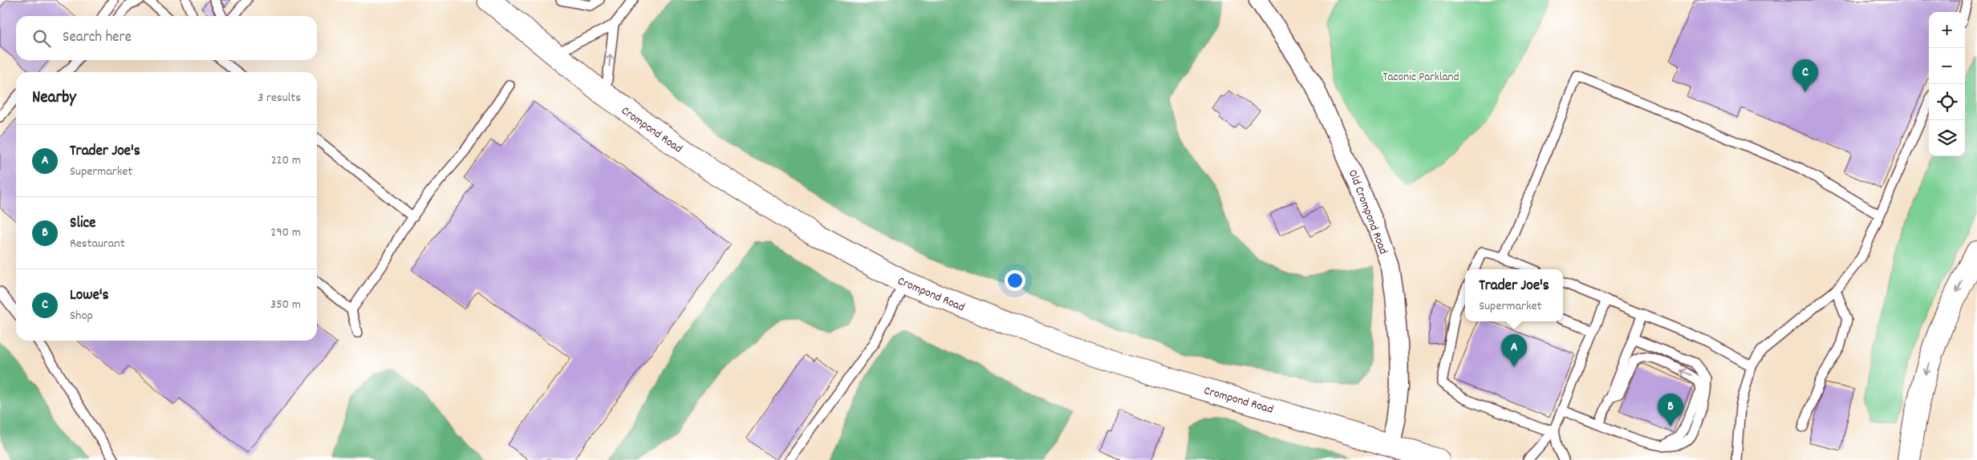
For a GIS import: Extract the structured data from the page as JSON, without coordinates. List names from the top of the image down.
{
  "streets": {
    "highway": ["Crompond Road"],
    "street": ["Old Crompond Road"]
  },
  "crossings": [
    ["Crompond Road", "Old Crompond Road"]
  ],
  "parks": ["Taconic Parkland"],
  "page": {
    "map_buttons": ["+", "−"],
    "search": "Search here",
    "pins": ["C", "A", "B"],
    "heading": ["Nearby", "3 results"],
    "list": [
      {
        "mark": "A",
        "name": "Trader Joe's",
        "note": "Supermarket",
        "value": "220 m"
      },
      {
        "mark": "B",
        "name": "Slice",
        "note": "Restaurant",
        "value": "290 m"
      },
      {
        "mark": "C",
        "name": "Lowe's",
        "note": "Shop",
        "value": "350 m"
      }
    ],
    "popup": ["Trader Joe's", "Supermarket"]
  }
}
